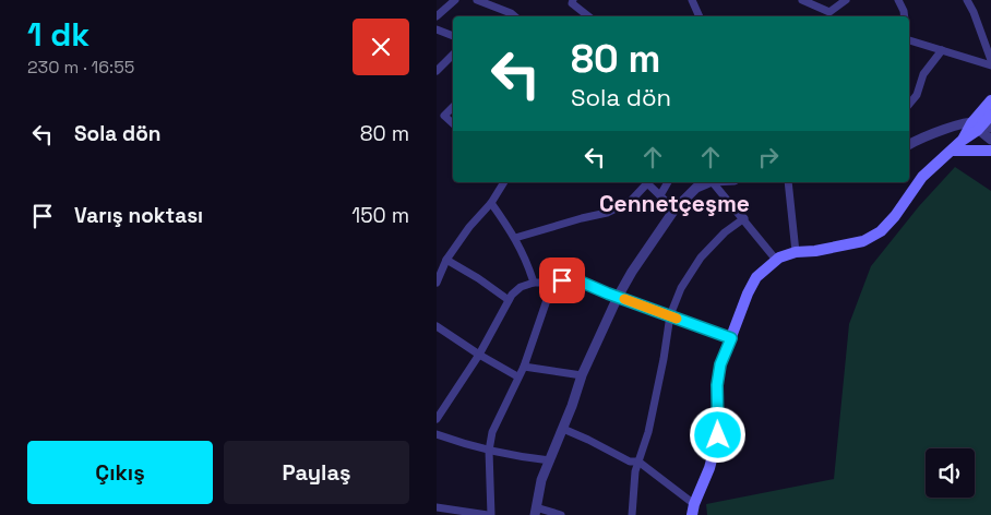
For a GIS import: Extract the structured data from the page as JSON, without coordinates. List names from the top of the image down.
{
  "districts": ["Cennetçeşme"],
  "page": {
    "heading": ["1 dk", "230 m · 16:55"],
    "turn": ["80 m", "Sola dön"],
    "list": [
      {
        "name": "Sola dön",
        "value": "80 m"
      },
      {
        "name": "Varış noktası",
        "value": "150 m"
      }
    ],
    "buttons": ["Çıkış", "Paylaş"]
  }
}
